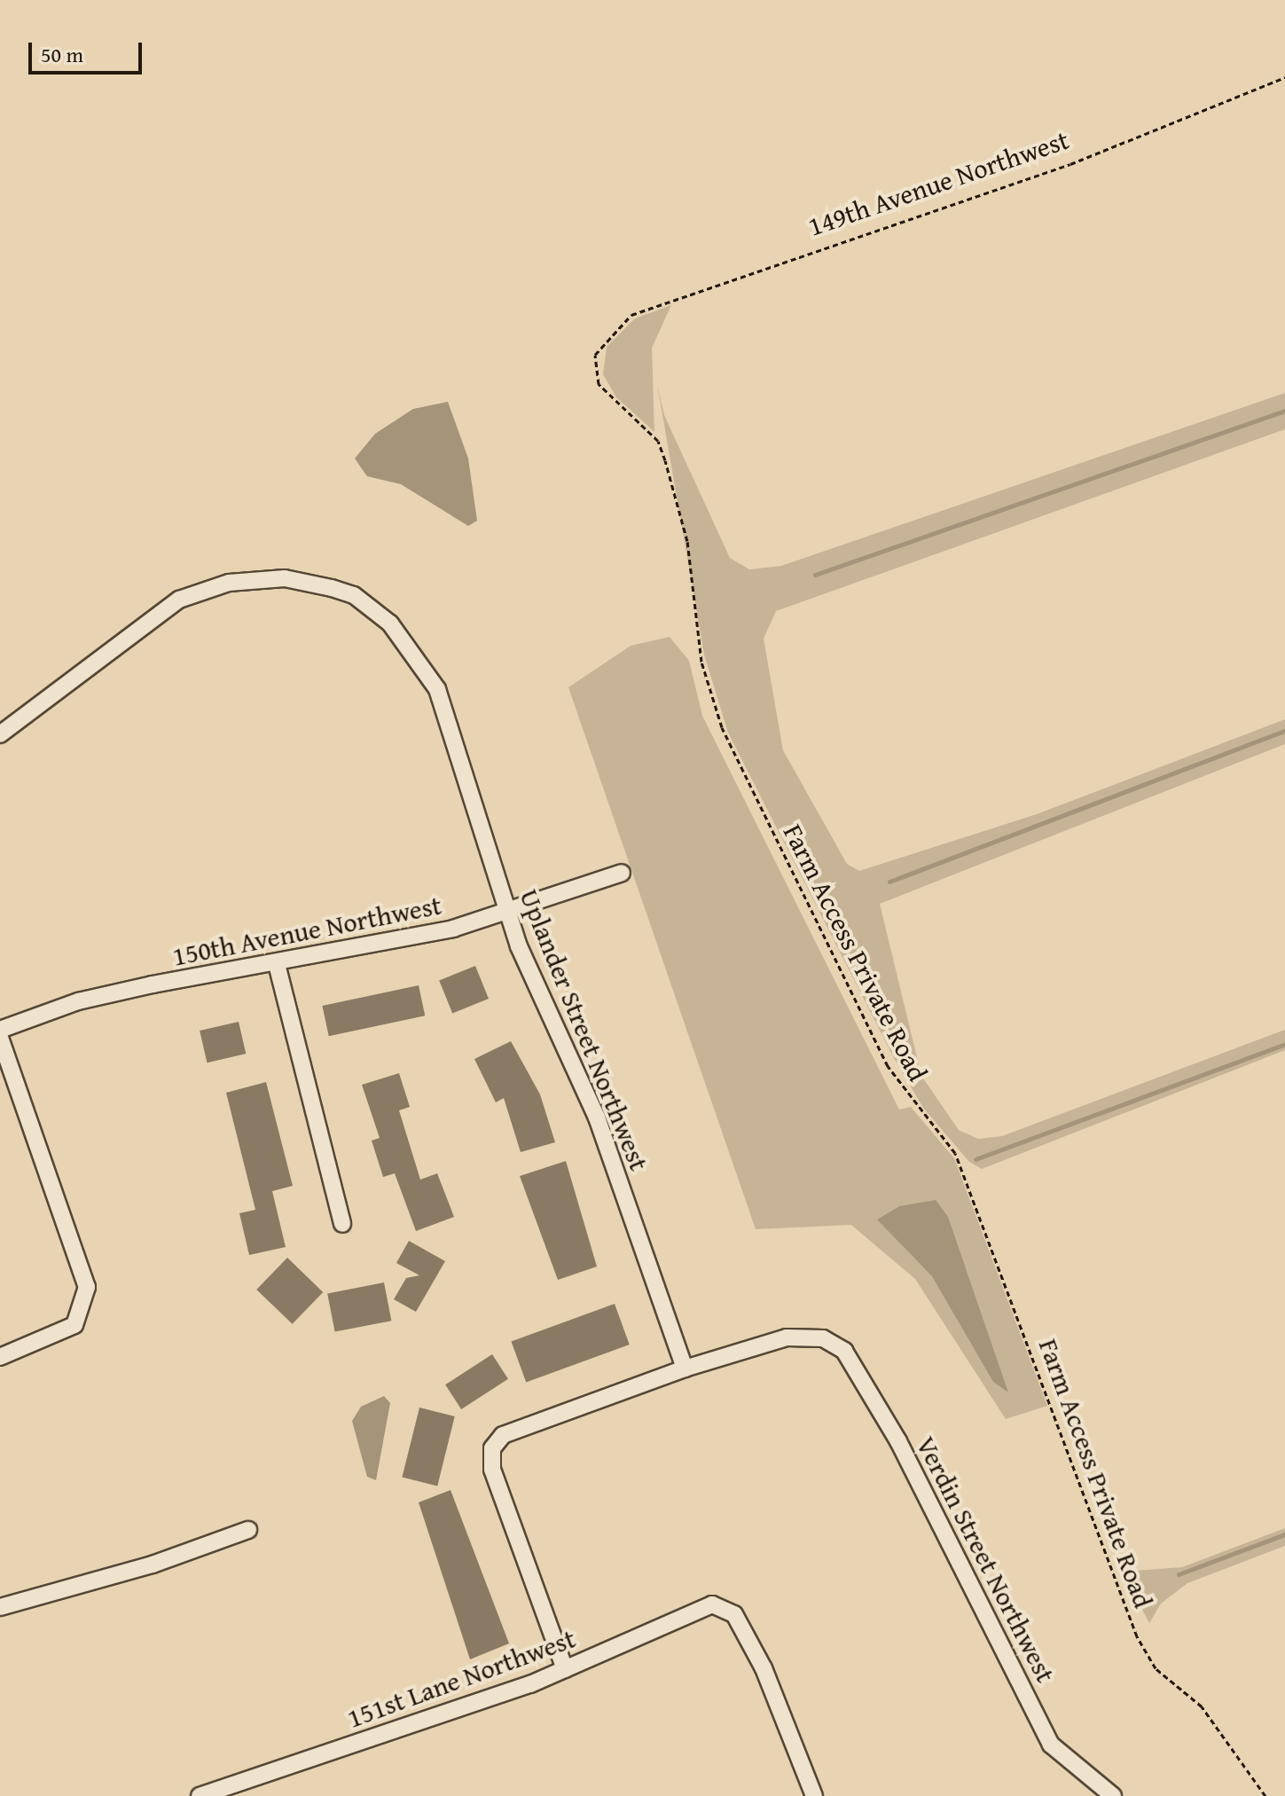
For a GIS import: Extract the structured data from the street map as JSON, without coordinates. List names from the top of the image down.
{
  "streets": {
    "street": [
      "150th Avenue Northwest",
      "Uplander Street Northwest",
      "Verdin Street Northwest",
      "151st Lane Northwest"
    ],
    "path": ["149th Avenue Northwest", "Farm Access Private Road"]
  },
  "crossings": [
    ["149th Avenue Northwest", "Farm Access Private Road"],
    ["150th Avenue Northwest", "Uplander Street Northwest"],
    ["Uplander Street Northwest", "Verdin Street Northwest"]
  ],
  "scale_bar": "50 m"
}
